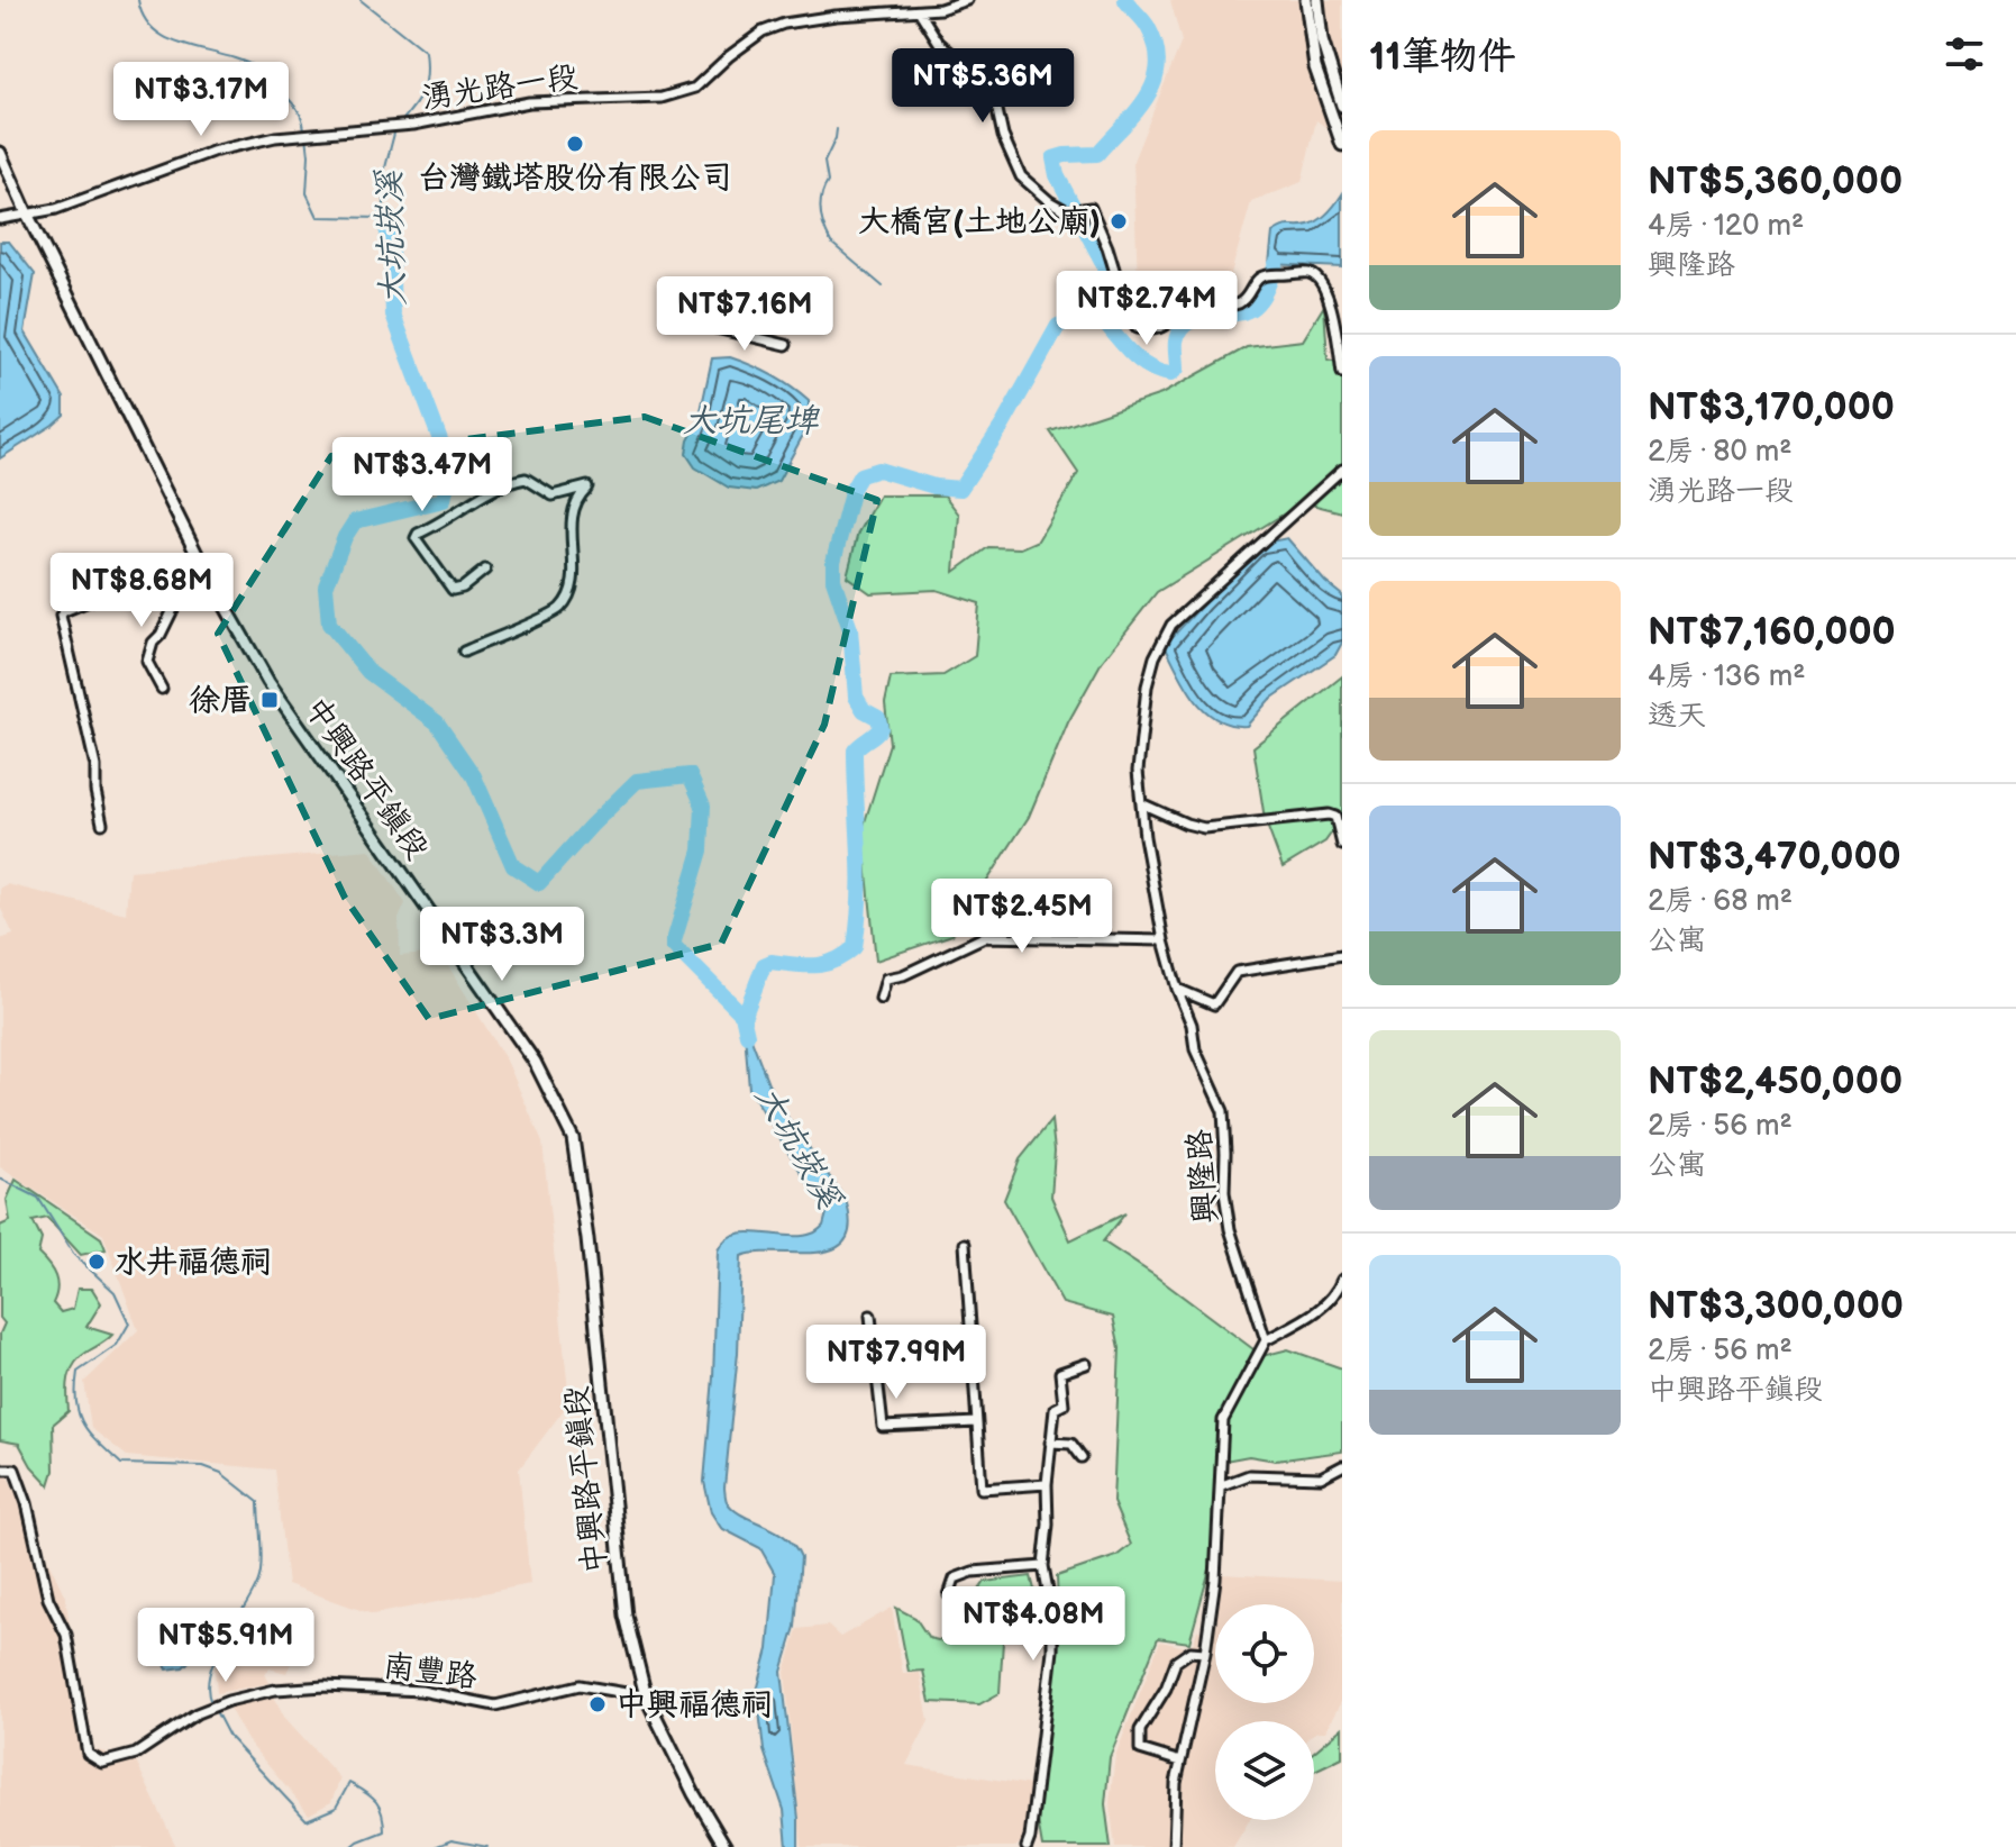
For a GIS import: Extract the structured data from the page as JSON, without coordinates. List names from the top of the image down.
{
  "streets": {
    "street": [
      "湧光路一段",
      "中興路平鎮段",
      "興隆路",
      "南豐路"
    ]
  },
  "crossings": [
    ["湧光路一段", "中興路平鎮段"],
    ["中興路平鎮段", "南豐路"]
  ],
  "water": ["大坑崁溪", "大坑尾埤"],
  "places": {
    "other": [
      "台灣鐵塔股份有限公司",
      "大橋宮(土地公廟)",
      "水井福德祠",
      "中興福德祠"
    ],
    "transit": ["徐厝"]
  },
  "page": {
    "heading": "11筆物件",
    "price": [
      "NT$5.36M",
      "NT$3.17M",
      "NT$2.74M",
      "NT$7.16M",
      "NT$3.47M",
      "NT$8.68M",
      "NT$2.45M",
      "NT$3.3M",
      "NT$7.99M",
      "NT$4.08M",
      "NT$5.91M"
    ],
    "list": [
      {
        "name": "NT$5,360,000",
        "note": "4房 · 120 m² · 興隆路"
      },
      {
        "name": "NT$3,170,000",
        "note": "2房 · 80 m² · 湧光路一段"
      },
      {
        "name": "NT$7,160,000",
        "note": "4房 · 136 m² · 透天"
      },
      {
        "name": "NT$3,470,000",
        "note": "2房 · 68 m² · 公寓"
      },
      {
        "name": "NT$2,450,000",
        "note": "2房 · 56 m² · 公寓"
      },
      {
        "name": "NT$3,300,000",
        "note": "2房 · 56 m² · 中興路平鎮段"
      }
    ]
  }
}
